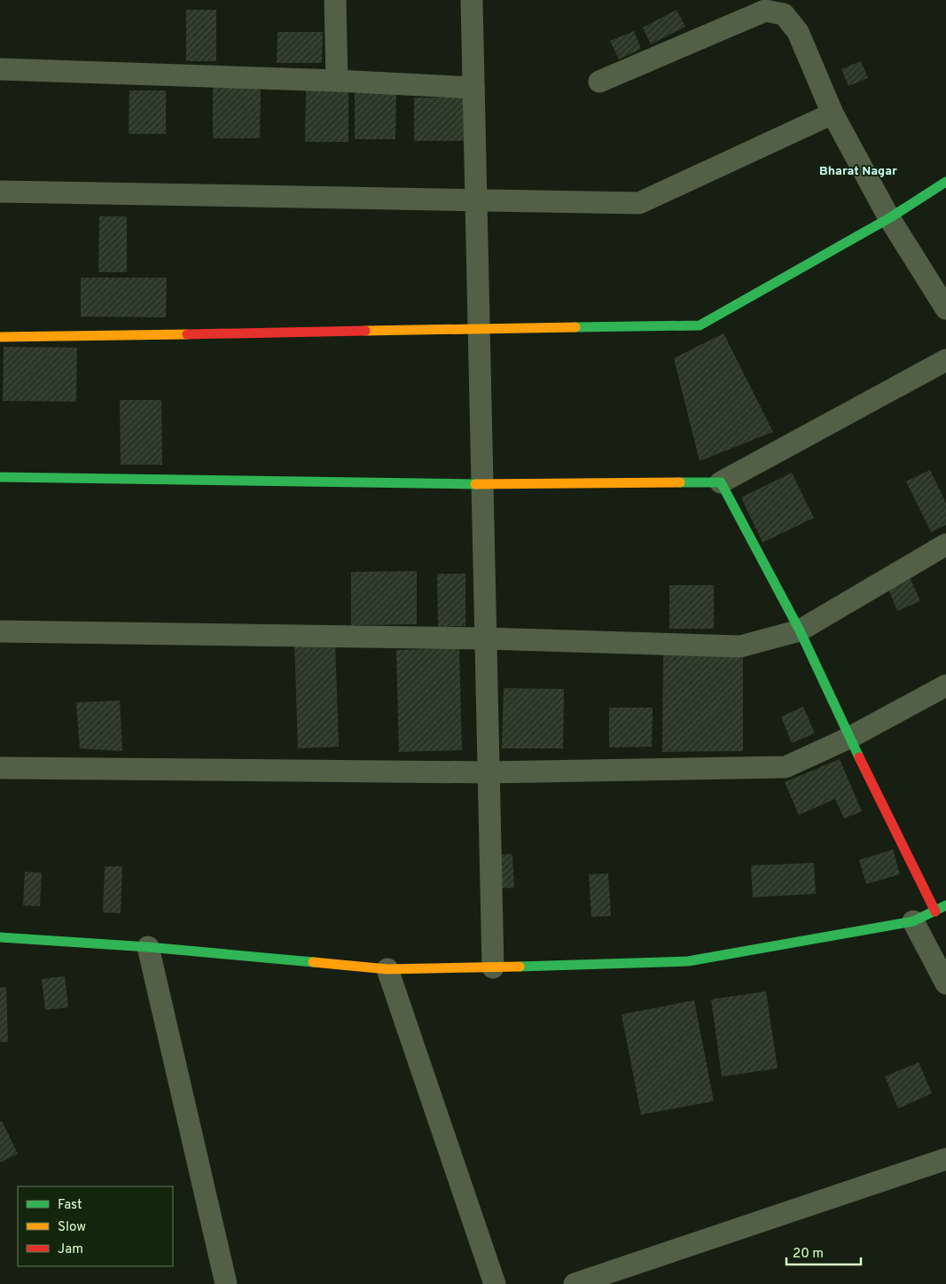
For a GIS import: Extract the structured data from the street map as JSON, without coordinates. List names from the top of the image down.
{
  "districts": ["Bharat Nagar"],
  "legend": ["Fast", "Slow", "Jam"],
  "scale_bar": "20 m"
}
